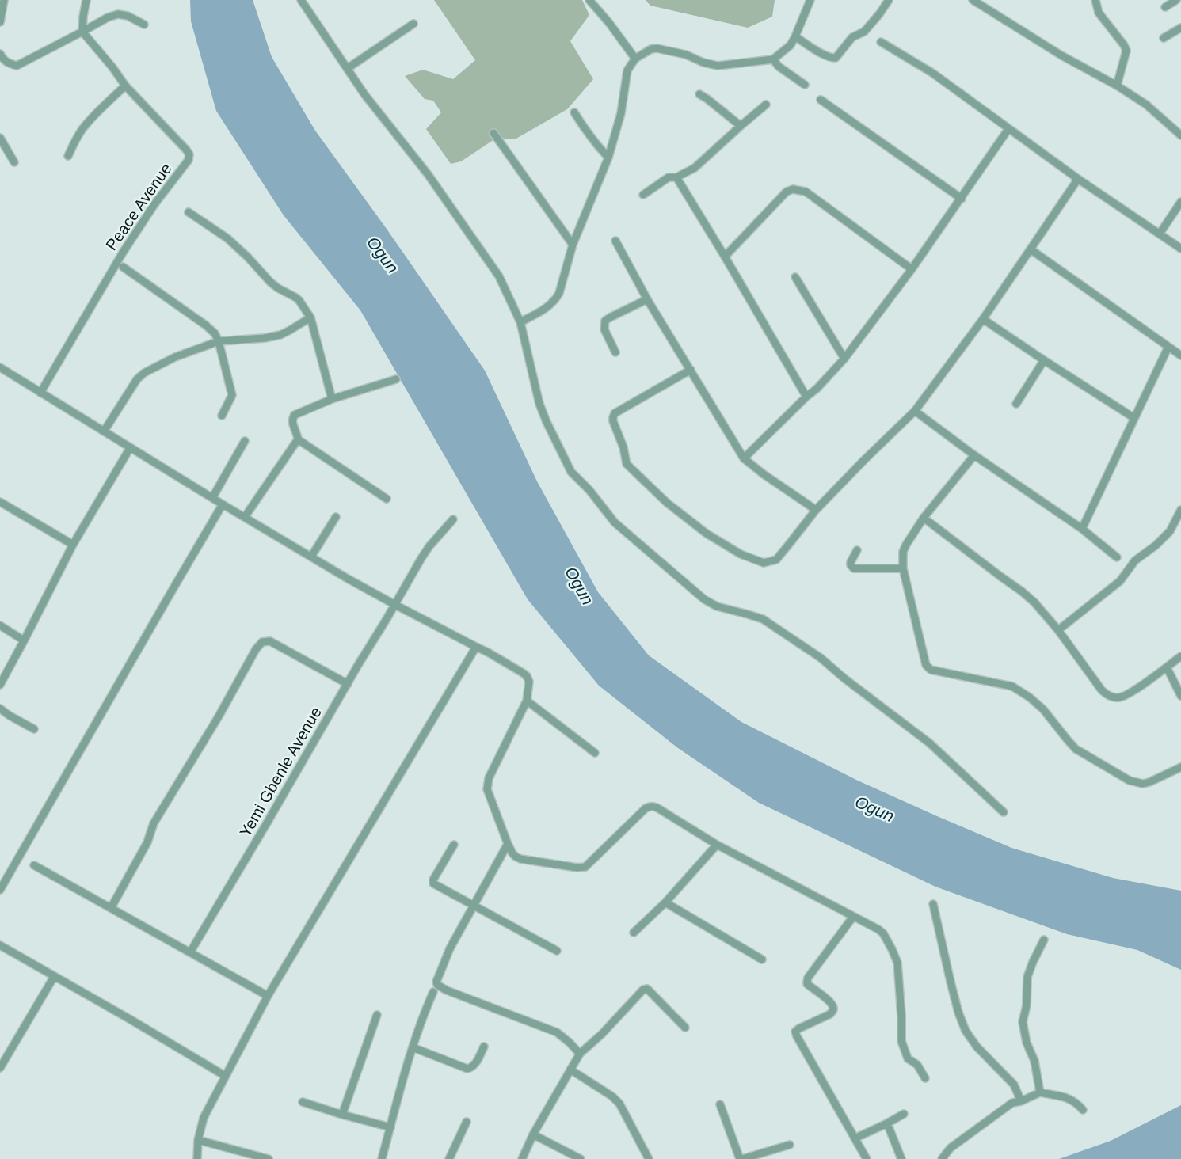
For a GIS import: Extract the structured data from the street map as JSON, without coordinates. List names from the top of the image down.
{
  "streets": {
    "street": ["Peace Avenue", "Yemi Gbenle Avenue"]
  },
  "water": ["Ogun"]
}
